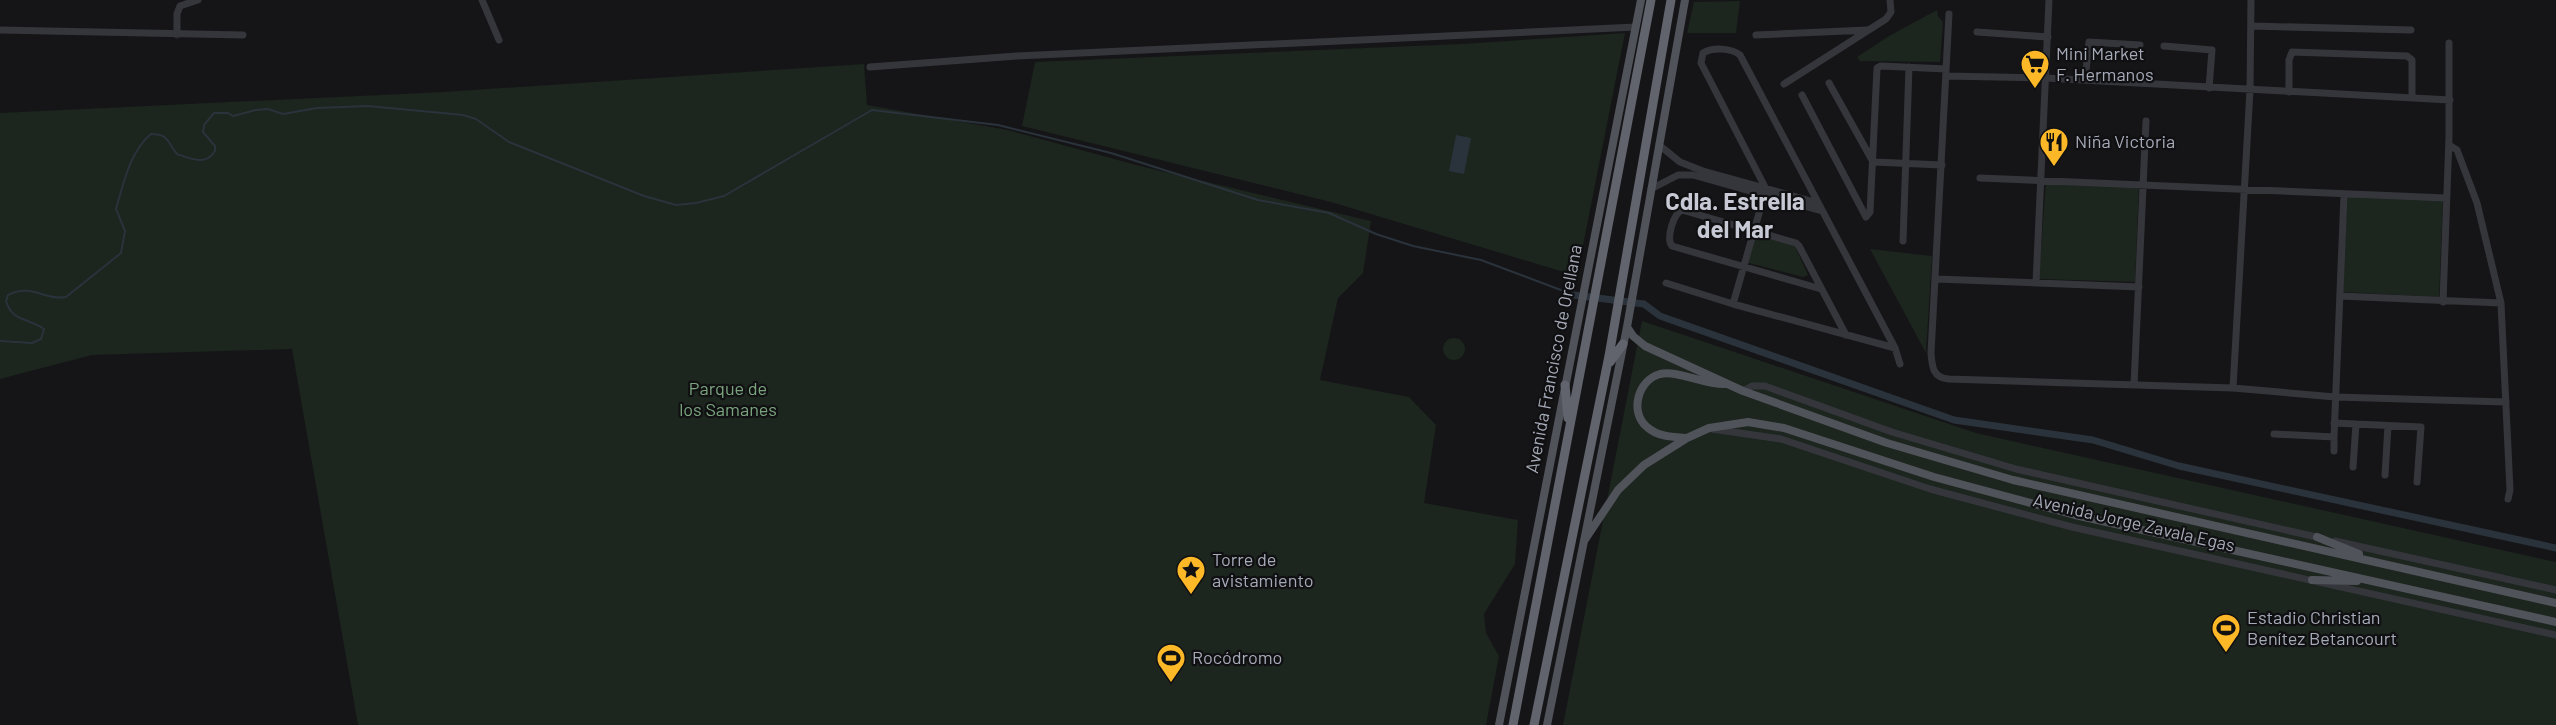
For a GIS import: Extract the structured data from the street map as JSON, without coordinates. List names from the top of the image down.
{
  "streets": {
    "highway": ["Avenida Francisco de Orellana"],
    "main road": ["Avenida Jorge Zavala Egas"]
  },
  "districts": ["Cdla. Estrella del Mar"],
  "parks": ["Parque de los Samanes"],
  "places": {
    "supermarket": ["Mini Market F. Hermanos"],
    "restaurant": ["Niña Victoria"],
    "place": ["Torre de avistamiento"],
    "sports": ["Estadio Christian Benítez Betancourt", "Rocódromo"]
  }
}
